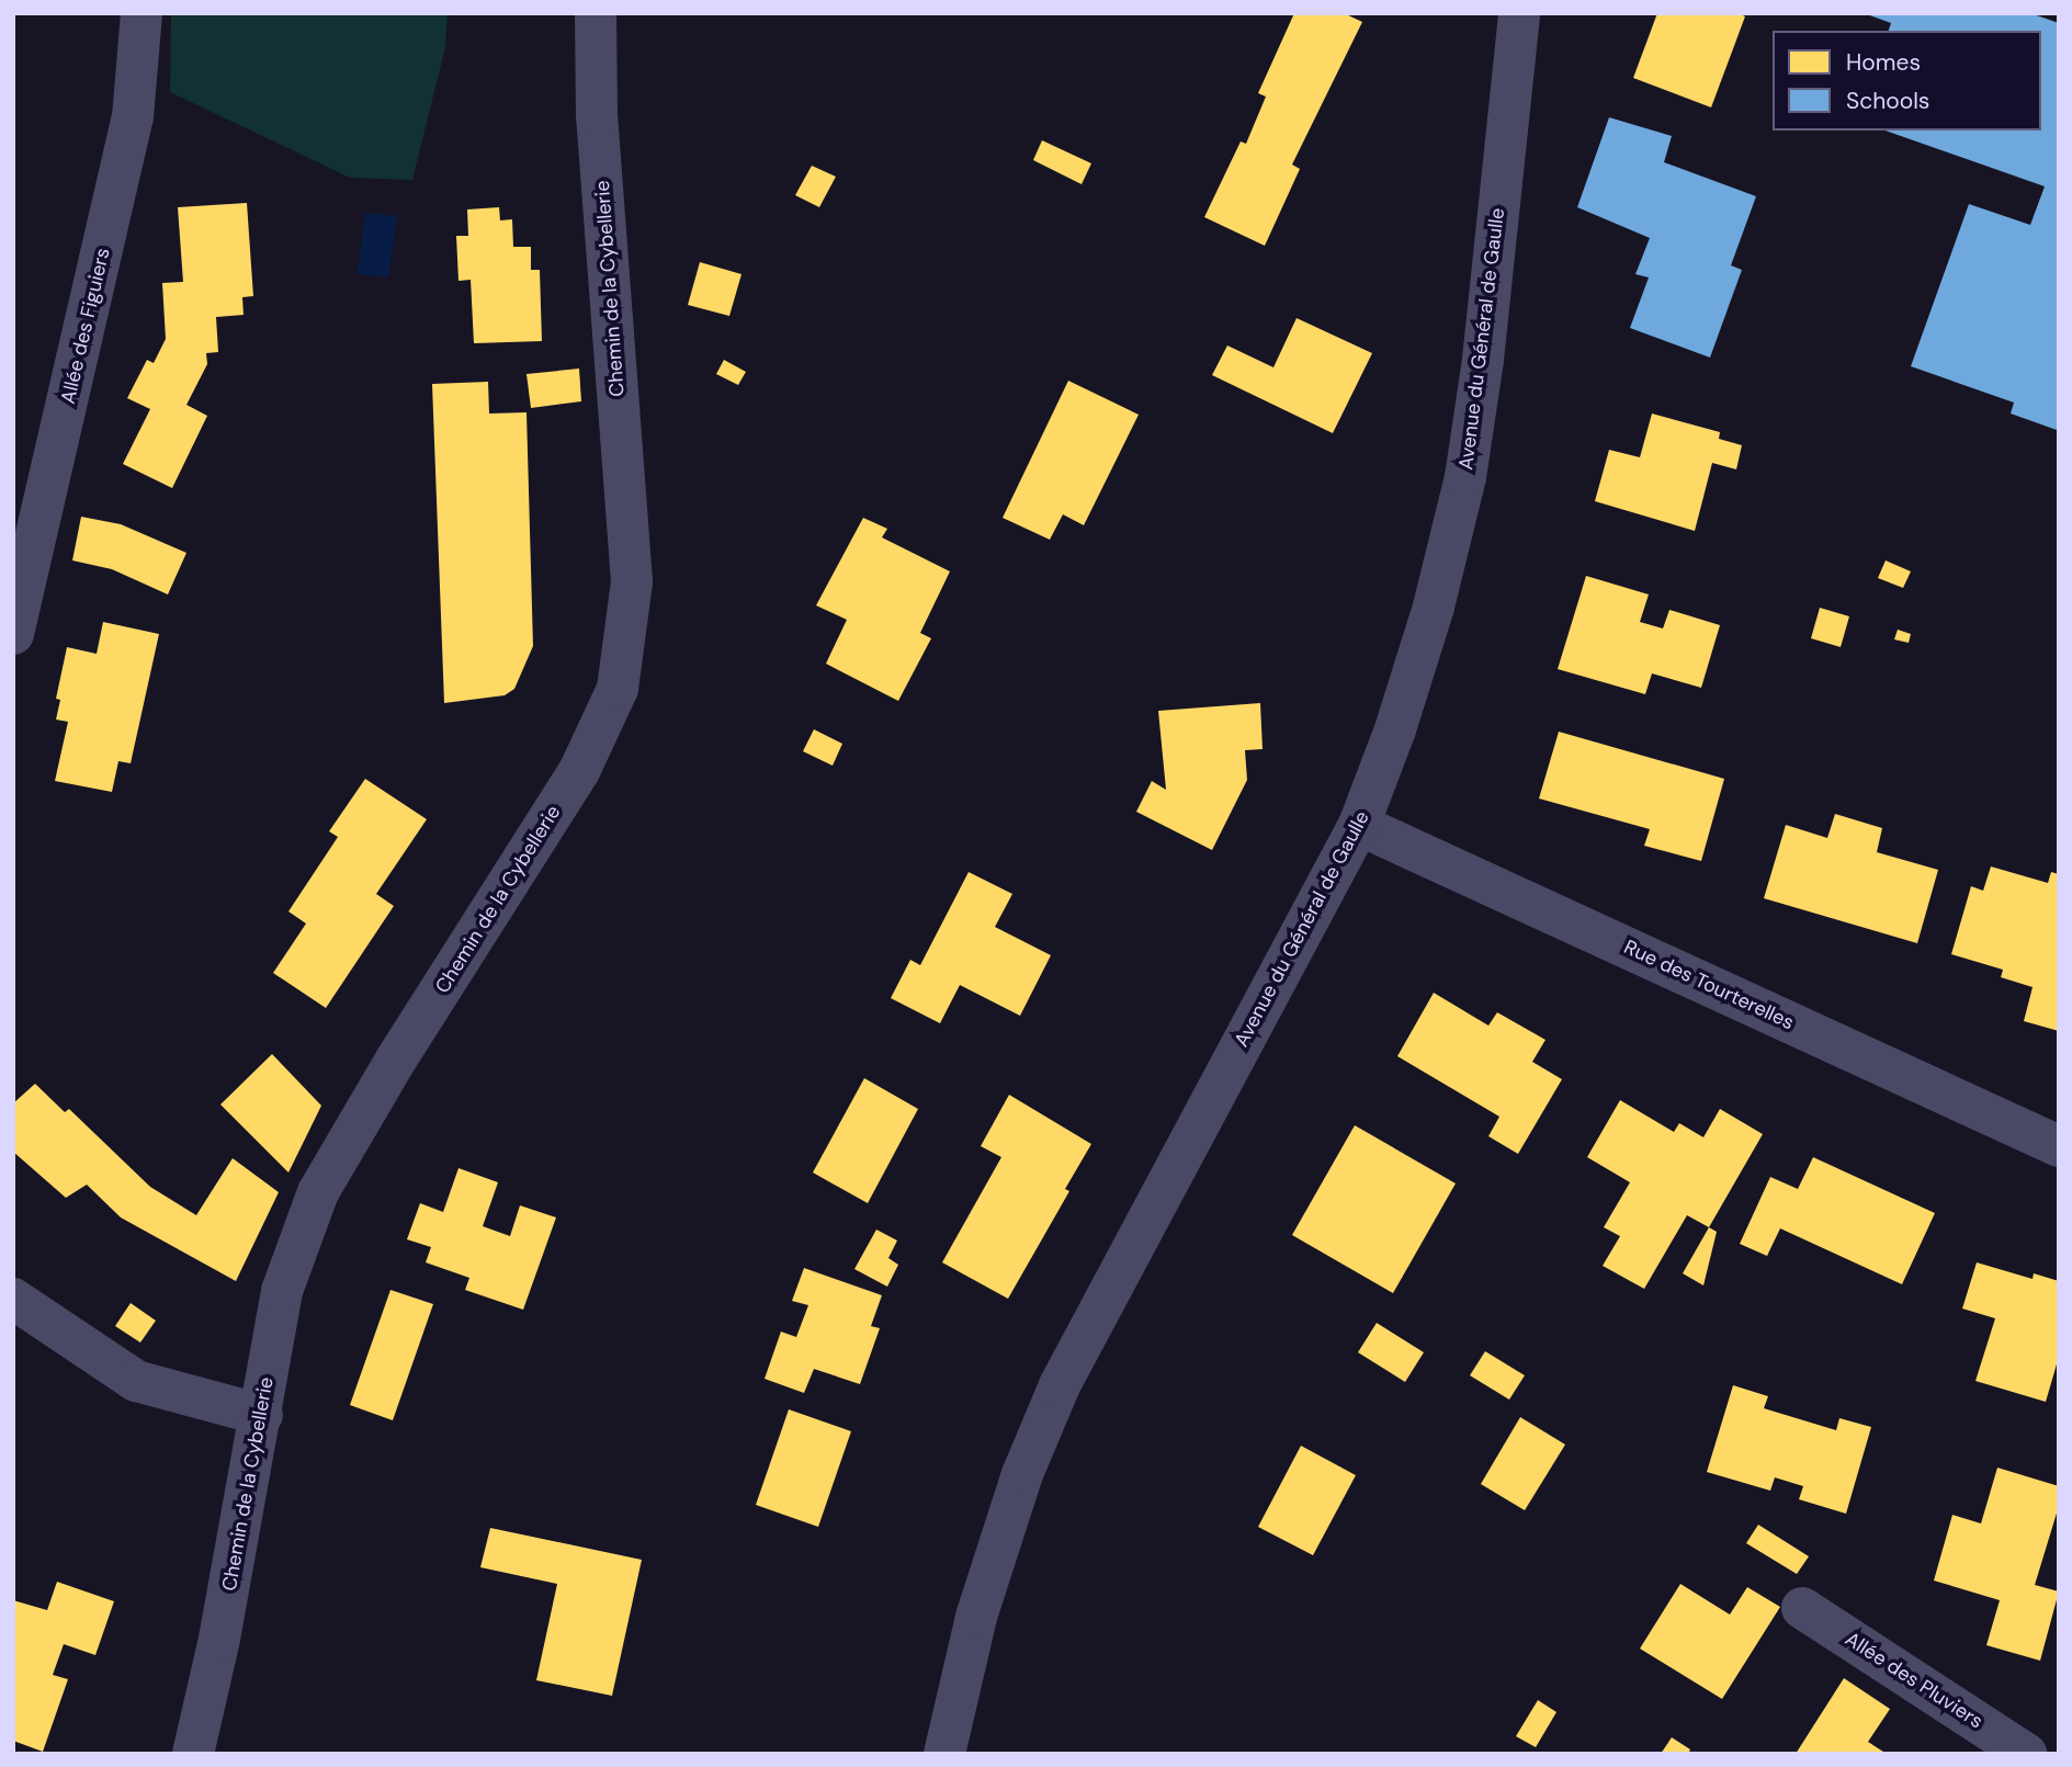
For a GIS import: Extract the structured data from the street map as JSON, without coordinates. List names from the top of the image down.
{
  "streets": {
    "street": [
      "Chemin de la Cybellerie",
      "Allée des Figuiers",
      "Avenue du Général de Gaulle",
      "Rue des Tourterelles",
      "Allée des Pluviers"
    ]
  },
  "crossings": [
    ["Avenue du Général de Gaulle", "Rue des Tourterelles"]
  ],
  "legend": ["Homes", "Schools"]
}
